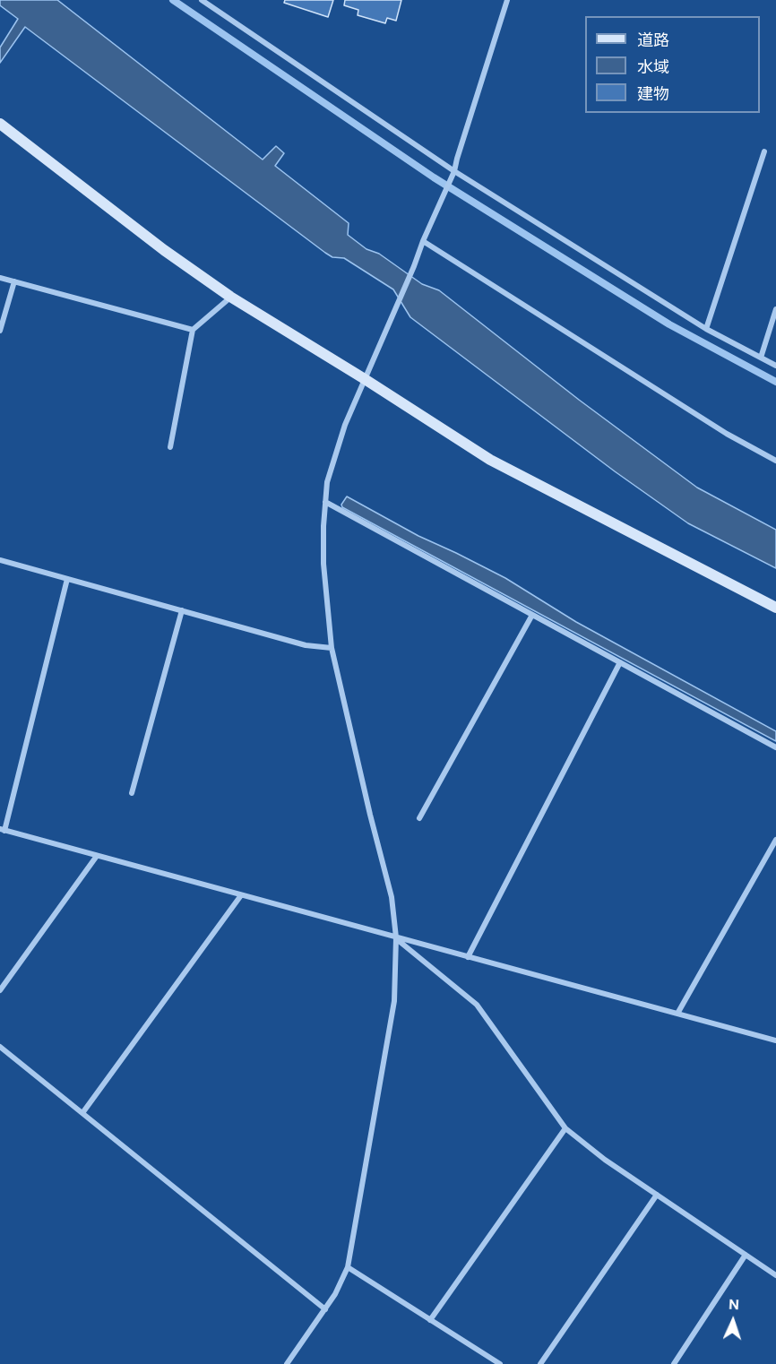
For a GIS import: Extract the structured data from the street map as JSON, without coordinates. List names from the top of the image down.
{
  "legend": ["道路", "水域", "建物"],
  "north": "top"
}
